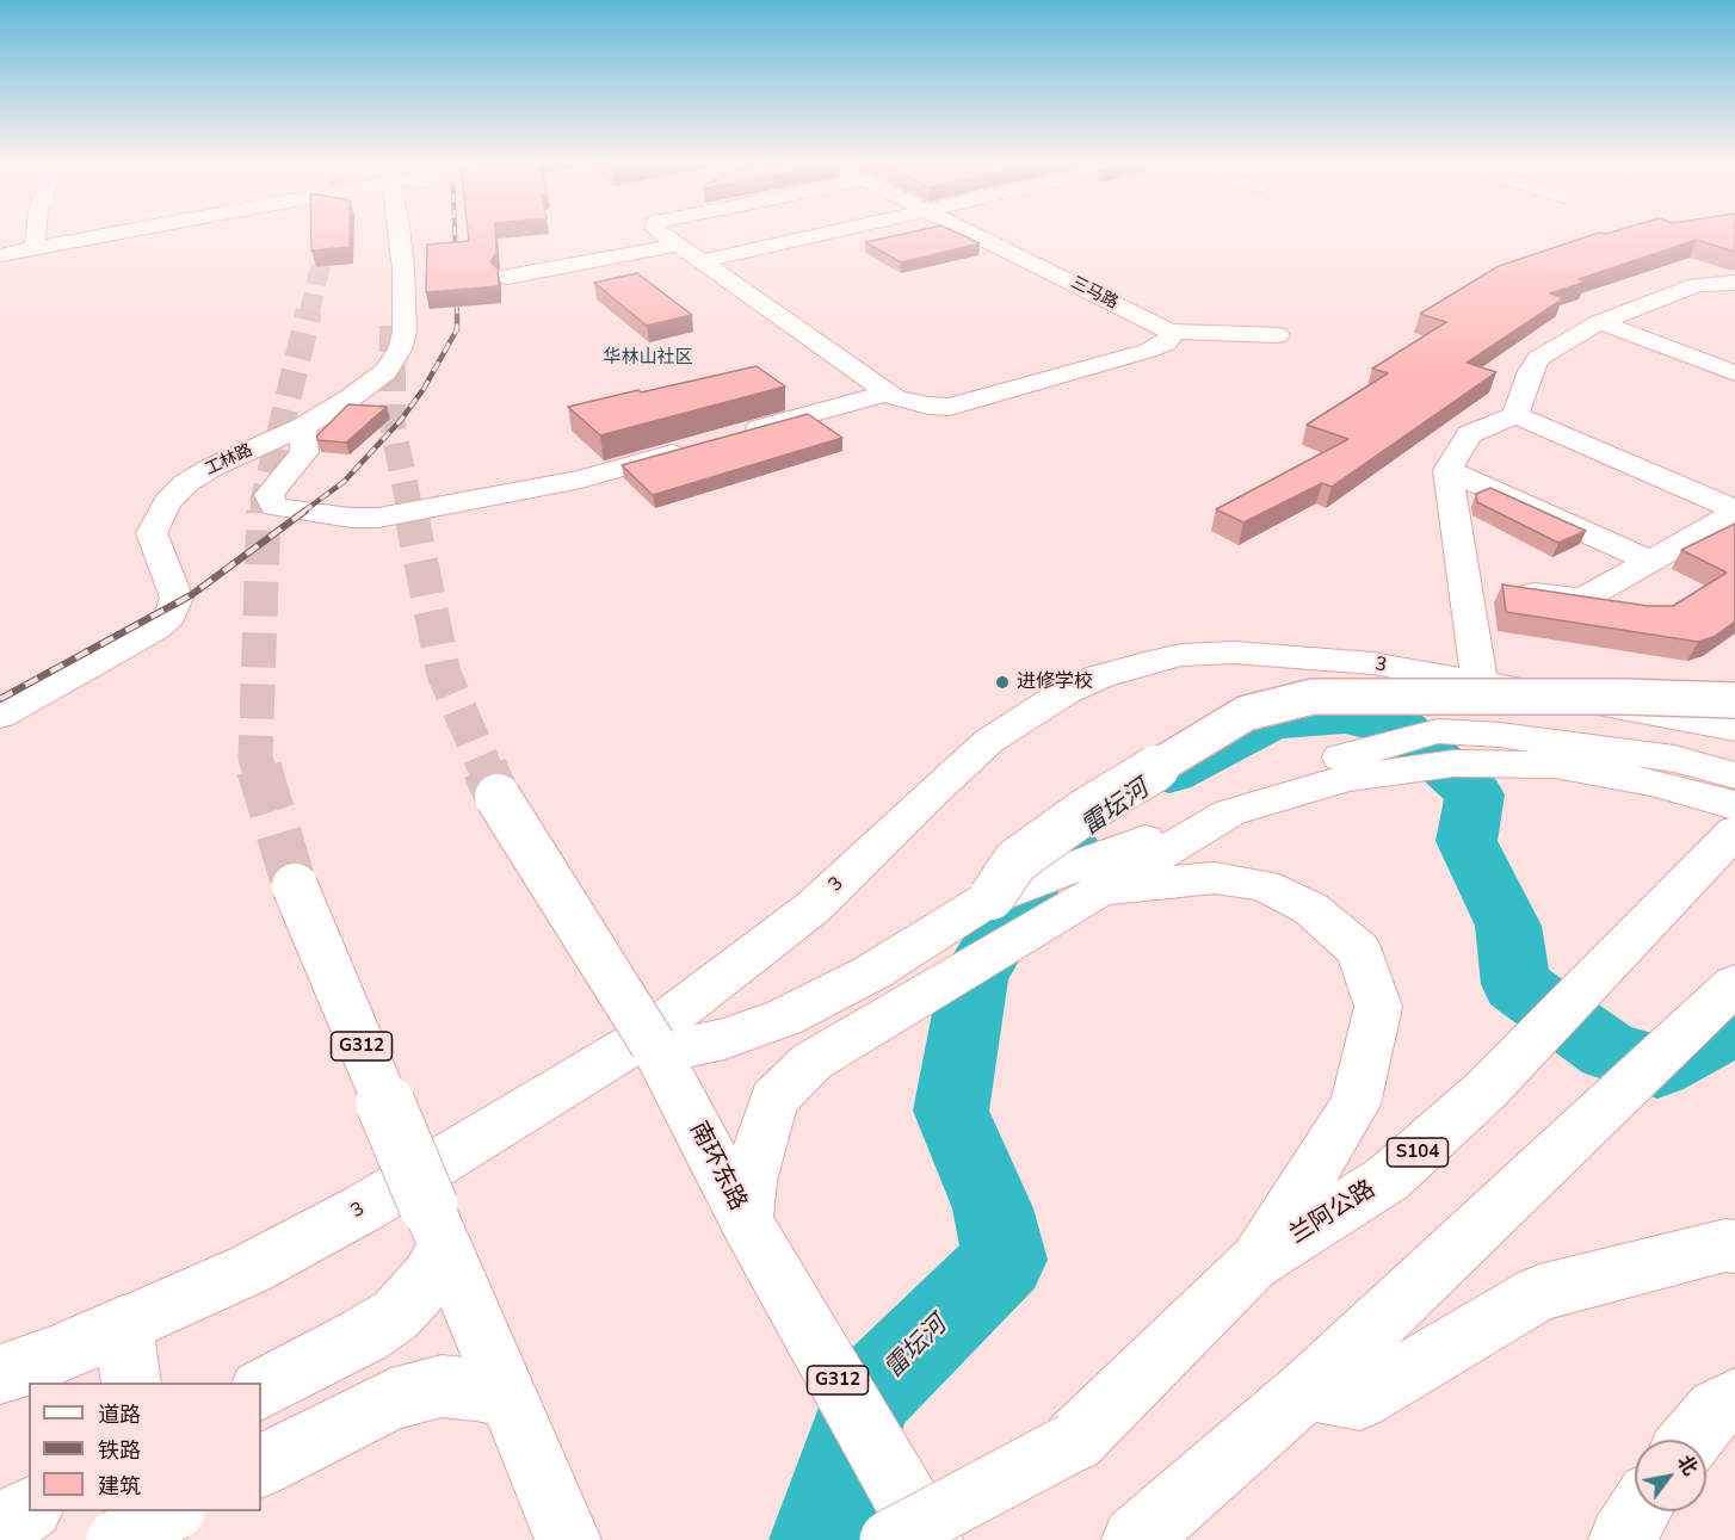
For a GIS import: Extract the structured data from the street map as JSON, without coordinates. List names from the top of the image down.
{
  "streets": {
    "main road": [
      "三马路",
      "工林路",
      "3",
      "G312",
      "S104",
      "南环东路",
      "兰阿公路"
    ]
  },
  "districts": ["华林山社区"],
  "water": ["雷坛河"],
  "places": ["进修学校"],
  "legend": ["道路", "铁路", "建筑"],
  "north": "top right"
}
